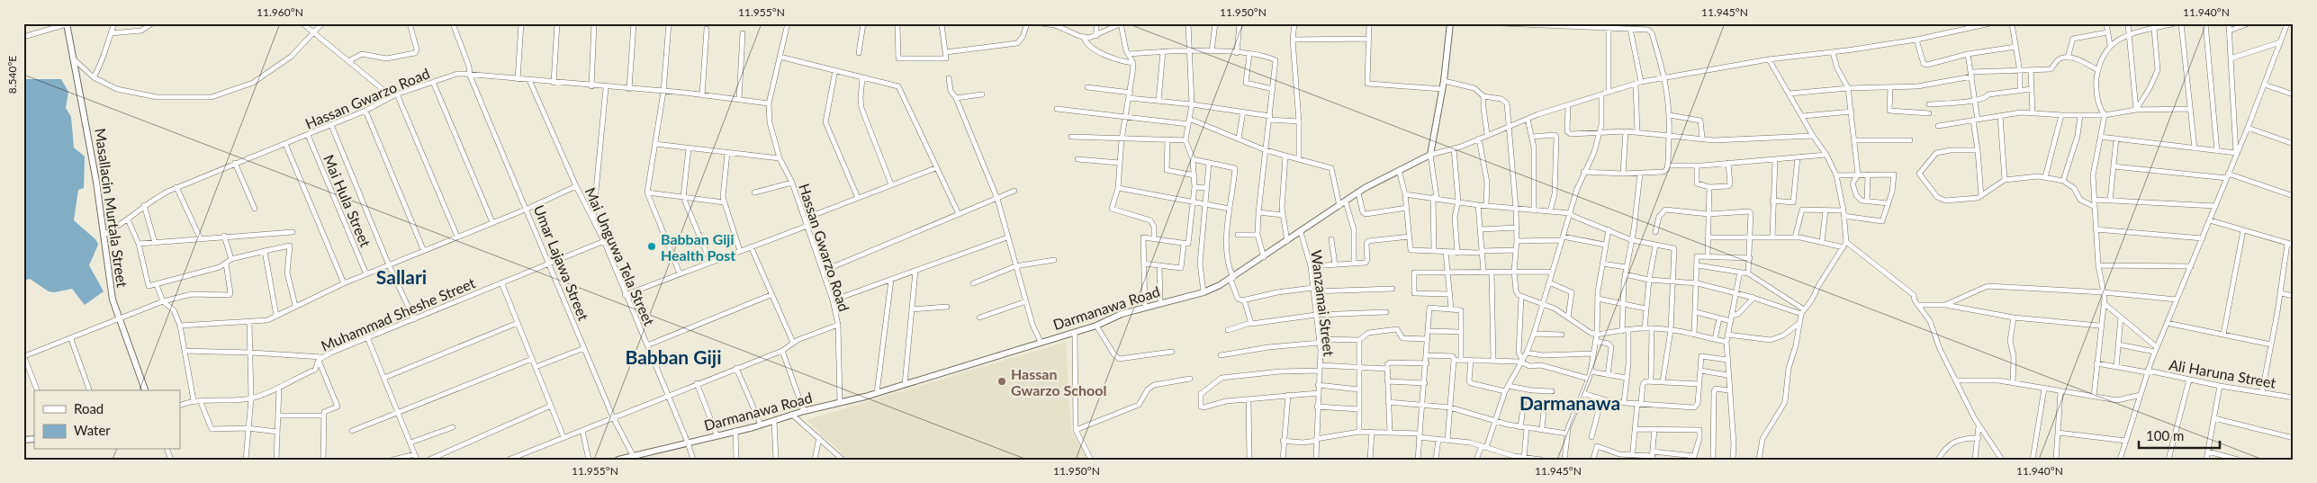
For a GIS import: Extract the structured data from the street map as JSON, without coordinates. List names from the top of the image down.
{
  "streets": {
    "street": [
      "Hassan Gwarzo Road",
      "Mai Hula Street",
      "Masallacin Murtala Street",
      "Mai Unguwa Tela Street",
      "Umar Lajawa Street",
      "Wanzamai Street",
      "Darmanawa Road",
      "Muhammad Sheshe Street",
      "Ali Haruna Street"
    ]
  },
  "crossings": [
    ["Hassan Gwarzo Road", "Mai Hula Street"],
    ["Hassan Gwarzo Road", "Masallacin Murtala Street"],
    ["Hassan Gwarzo Road", "Mai Unguwa Tela Street"],
    ["Hassan Gwarzo Road", "Umar Lajawa Street"],
    ["Hassan Gwarzo Road", "Darmanawa Road"],
    ["Mai Unguwa Tela Street", "Darmanawa Road"],
    ["Mai Unguwa Tela Street", "Muhammad Sheshe Street"],
    ["Umar Lajawa Street", "Darmanawa Road"],
    ["Umar Lajawa Street", "Muhammad Sheshe Street"],
    ["Wanzamai Street", "Darmanawa Road"]
  ],
  "districts": ["Sallari", "Babban Giji", "Darmanawa"],
  "places": ["Babban Giji Health Post", "Hassan Gwarzo School"],
  "legend": ["Road", "Water"],
  "scale_bar": "100 m",
  "coordinates": [
    "11.960°N",
    "11.955°N",
    "11.950°N",
    "11.945°N",
    "11.940°N",
    "8.540°E"
  ]
}
